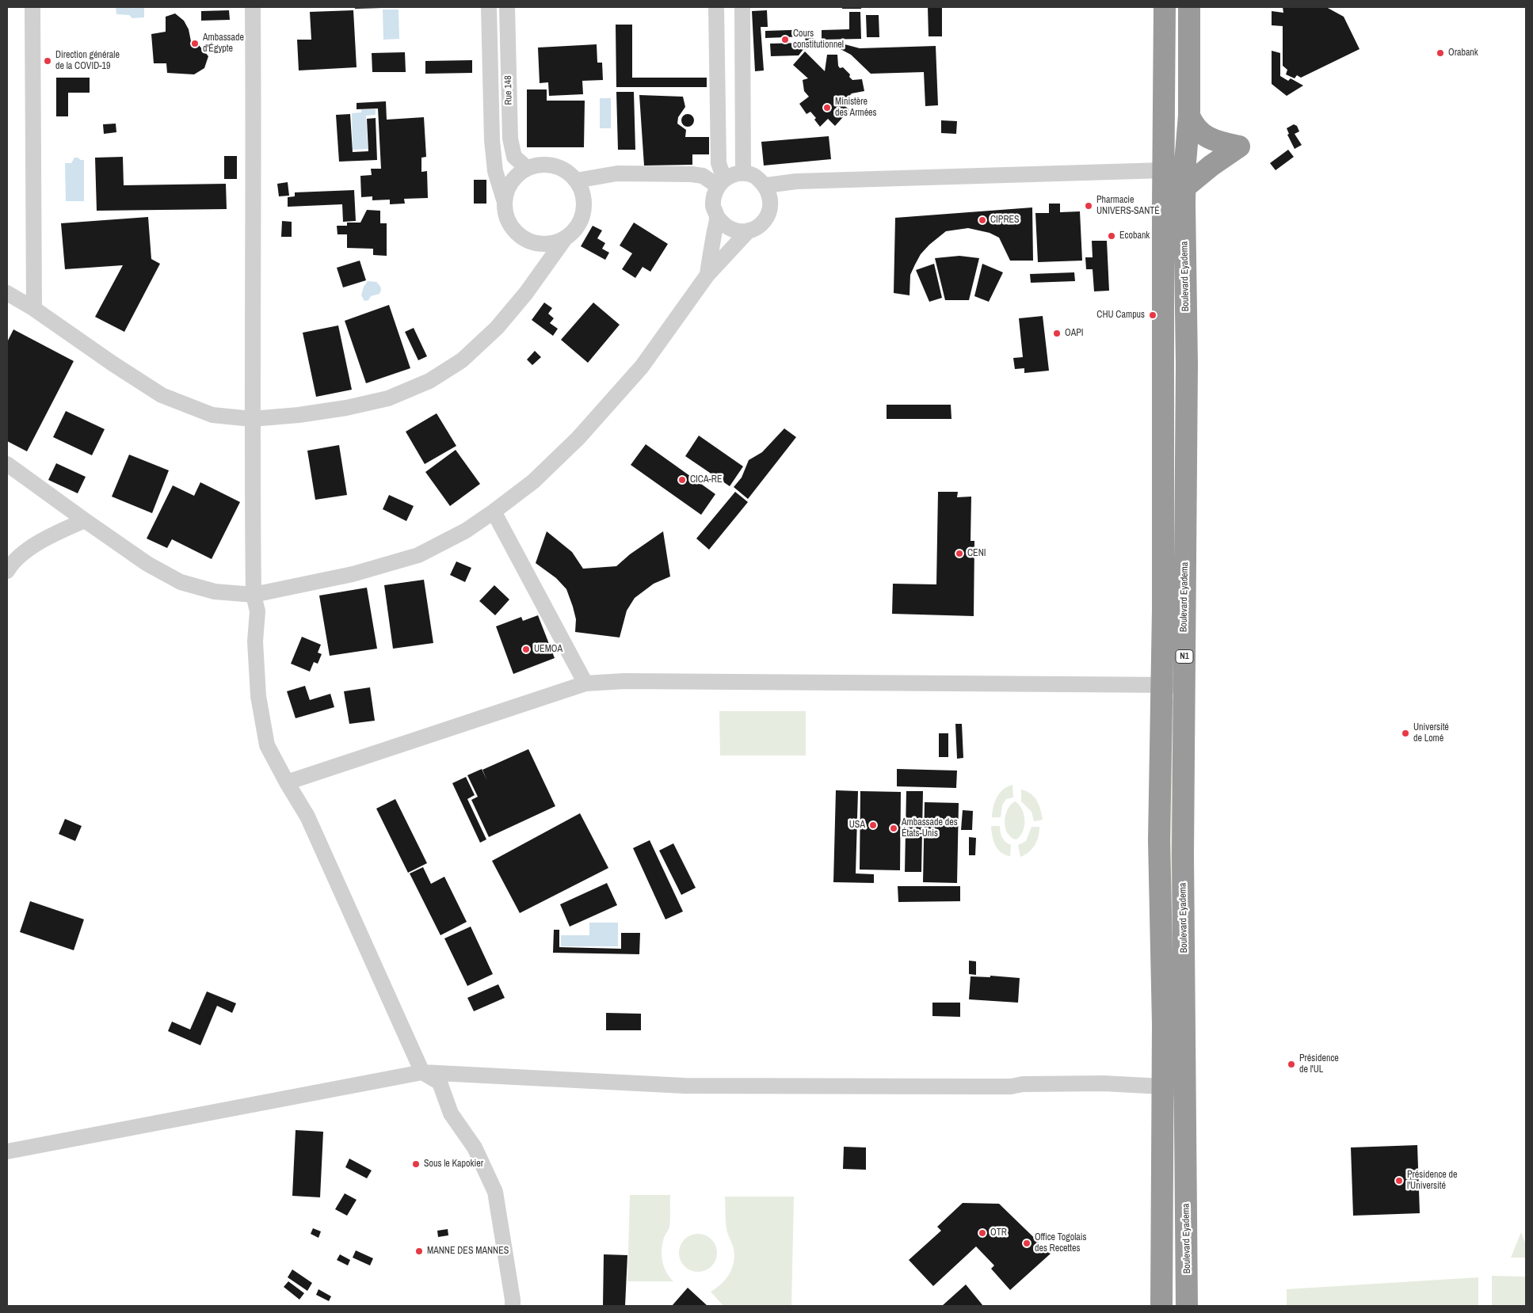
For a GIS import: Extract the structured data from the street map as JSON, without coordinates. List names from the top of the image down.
{
  "streets": {
    "highway": ["Boulevard Eyadema", "N1"],
    "street": ["Rue 148"]
  },
  "places": [
    "Cours constitutionnel",
    "Ambassade d'Égypte",
    "Orabank",
    "Direction générale de la COVID-19",
    "Ministère des Armées",
    "Pharmacie UNIVERS-SANTÉ",
    "CIPRES",
    "Ecobank",
    "CHU Campus",
    "OAPI",
    "CICA-RE",
    "CENI",
    "UEMOA",
    "Université de Lomé",
    "USA",
    "Ambassade des États-Unis",
    "Présidence de l'UL",
    "Sous le Kapokier",
    "Présidence de l'Université",
    "OTR",
    "Office Togolais des Recettes",
    "MANNE DES MANNES"
  ]
}
